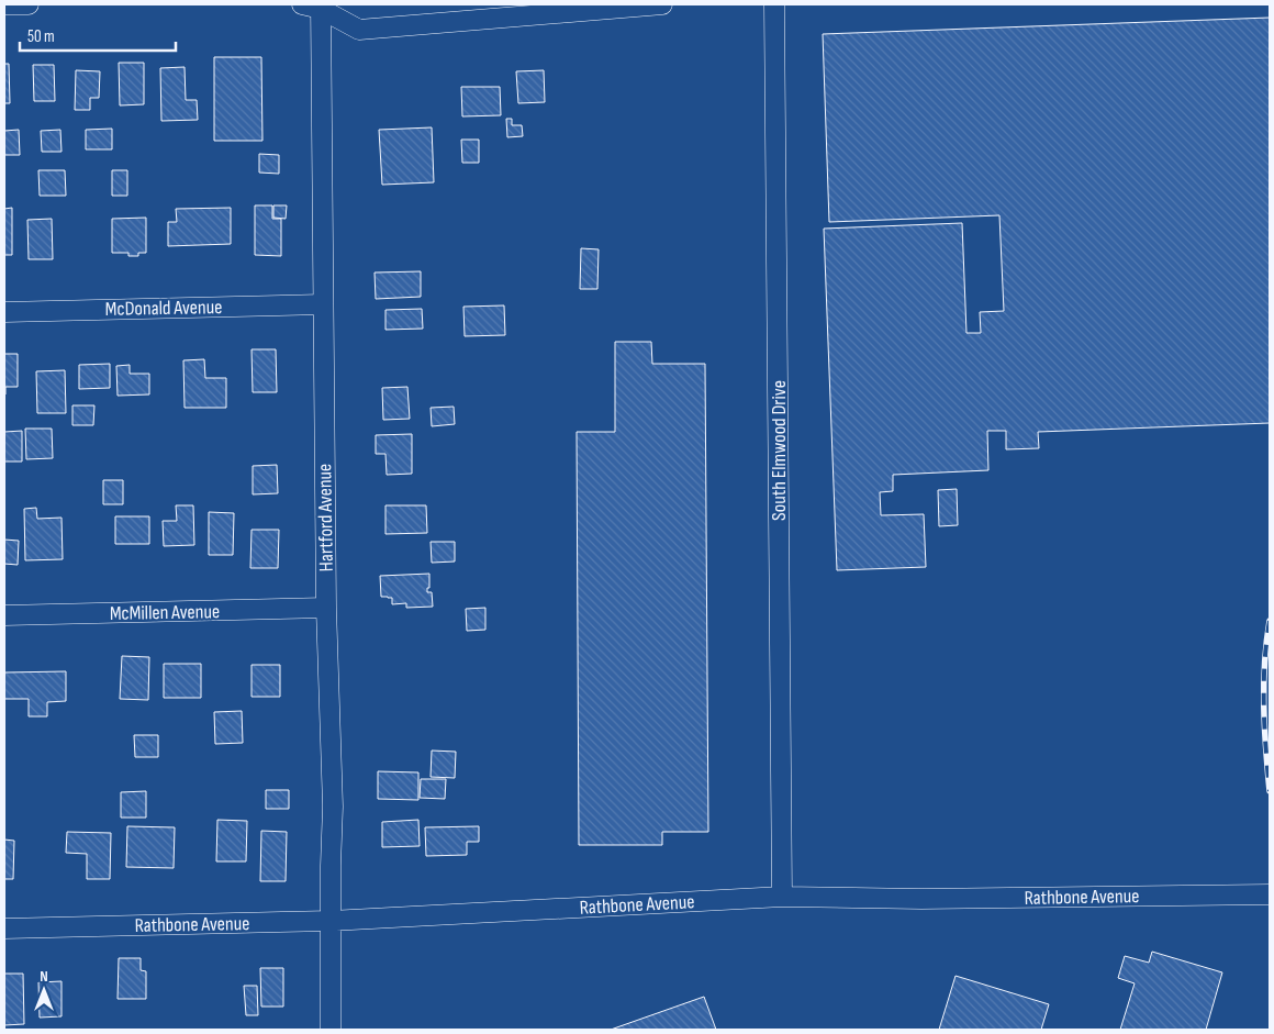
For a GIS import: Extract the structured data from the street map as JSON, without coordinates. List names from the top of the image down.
{
  "streets": {
    "street": [
      "McDonald Avenue",
      "South Elmwood Drive",
      "Hartford Avenue",
      "McMillen Avenue",
      "Rathbone Avenue"
    ]
  },
  "crossings": [
    ["McDonald Avenue", "Hartford Avenue"],
    ["South Elmwood Drive", "Rathbone Avenue"],
    ["Hartford Avenue", "McMillen Avenue"],
    ["Hartford Avenue", "Rathbone Avenue"]
  ],
  "scale_bar": "50 m",
  "north": "top"
}
